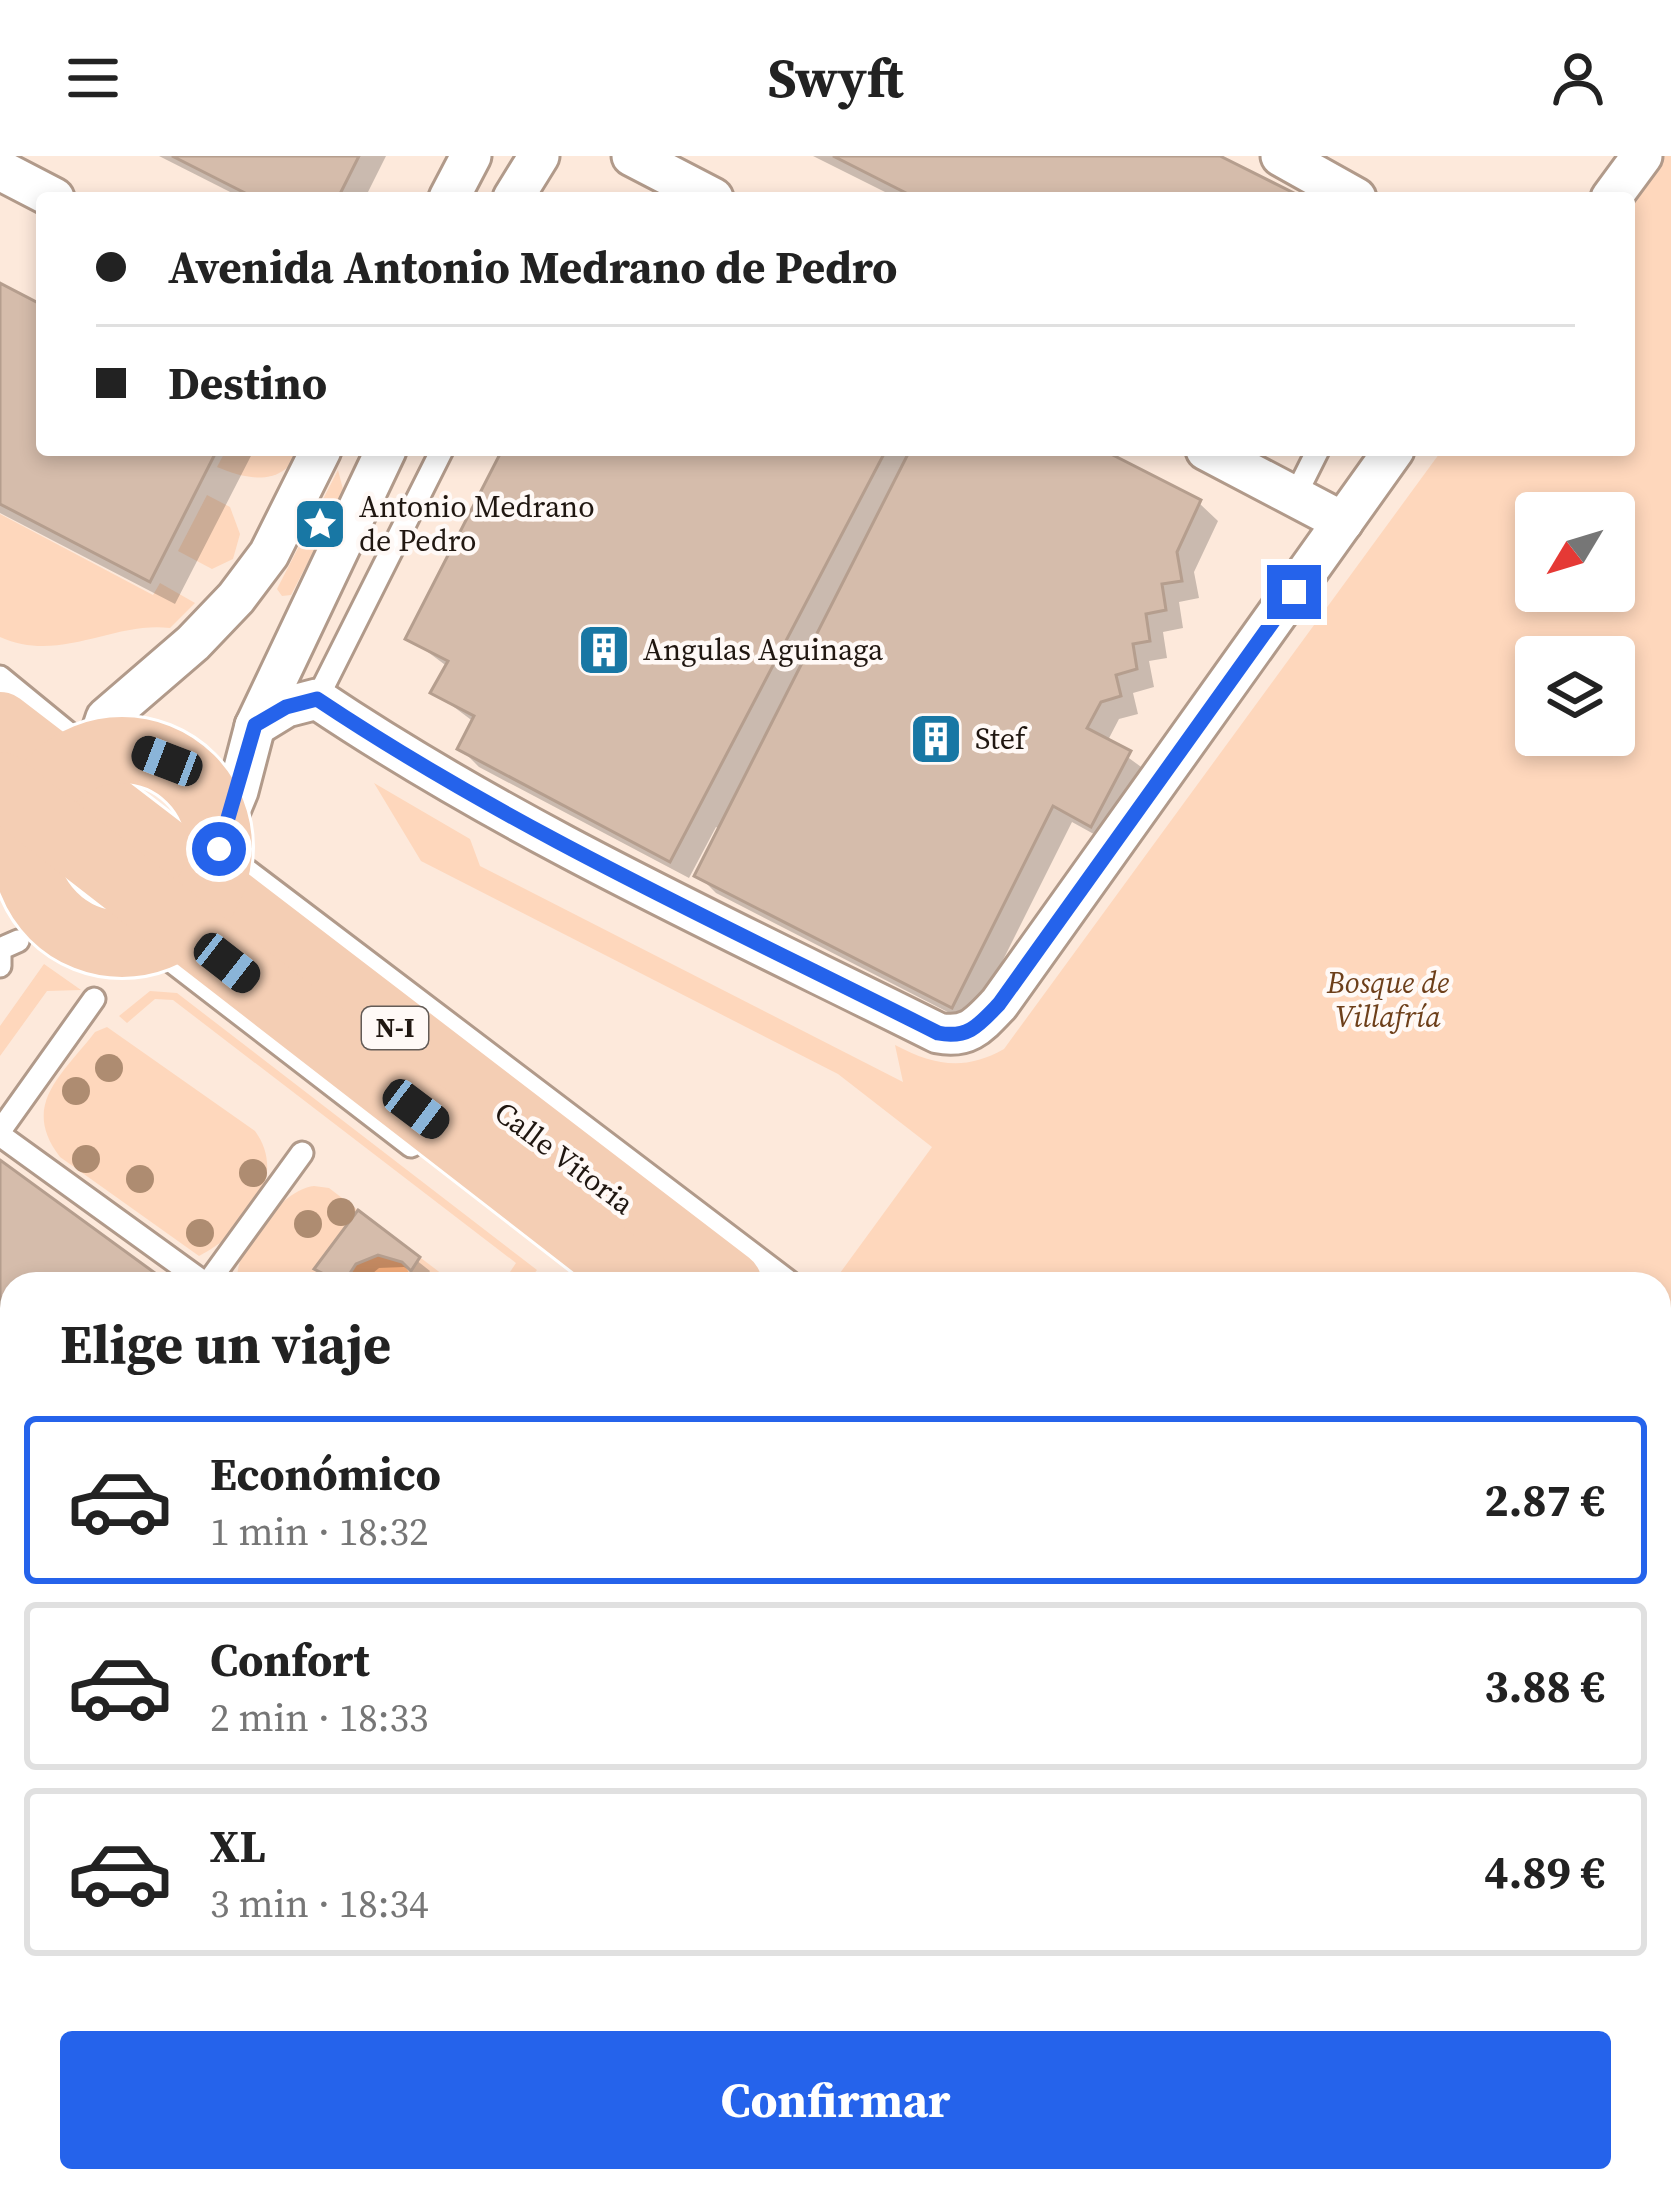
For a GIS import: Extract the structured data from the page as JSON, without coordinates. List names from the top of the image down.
{
  "streets": {
    "highway": ["N-I", "Calle Vitoria"]
  },
  "crossings": [
    ["N-I", "Calle Vitoria"]
  ],
  "parks": ["Bosque de Villafría"],
  "places": {
    "place": ["Antonio Medrano de Pedro"],
    "building": ["Angulas Aguinaga", "Stef"]
  },
  "north": "bottom left",
  "page": {
    "header": "Swyft",
    "banner": ["Avenida Antonio Medrano de Pedro", "Destino"],
    "heading": "Elige un viaje",
    "list": [
      {
        "name": "Económico",
        "note": "1 min · 18:32",
        "value": "2.87 €"
      },
      {
        "name": "Confort",
        "note": "2 min · 18:33",
        "value": "3.88 €"
      },
      {
        "name": "XL",
        "note": "3 min · 18:34",
        "value": "4.89 €"
      }
    ],
    "buttons": "Confirmar"
  }
}
